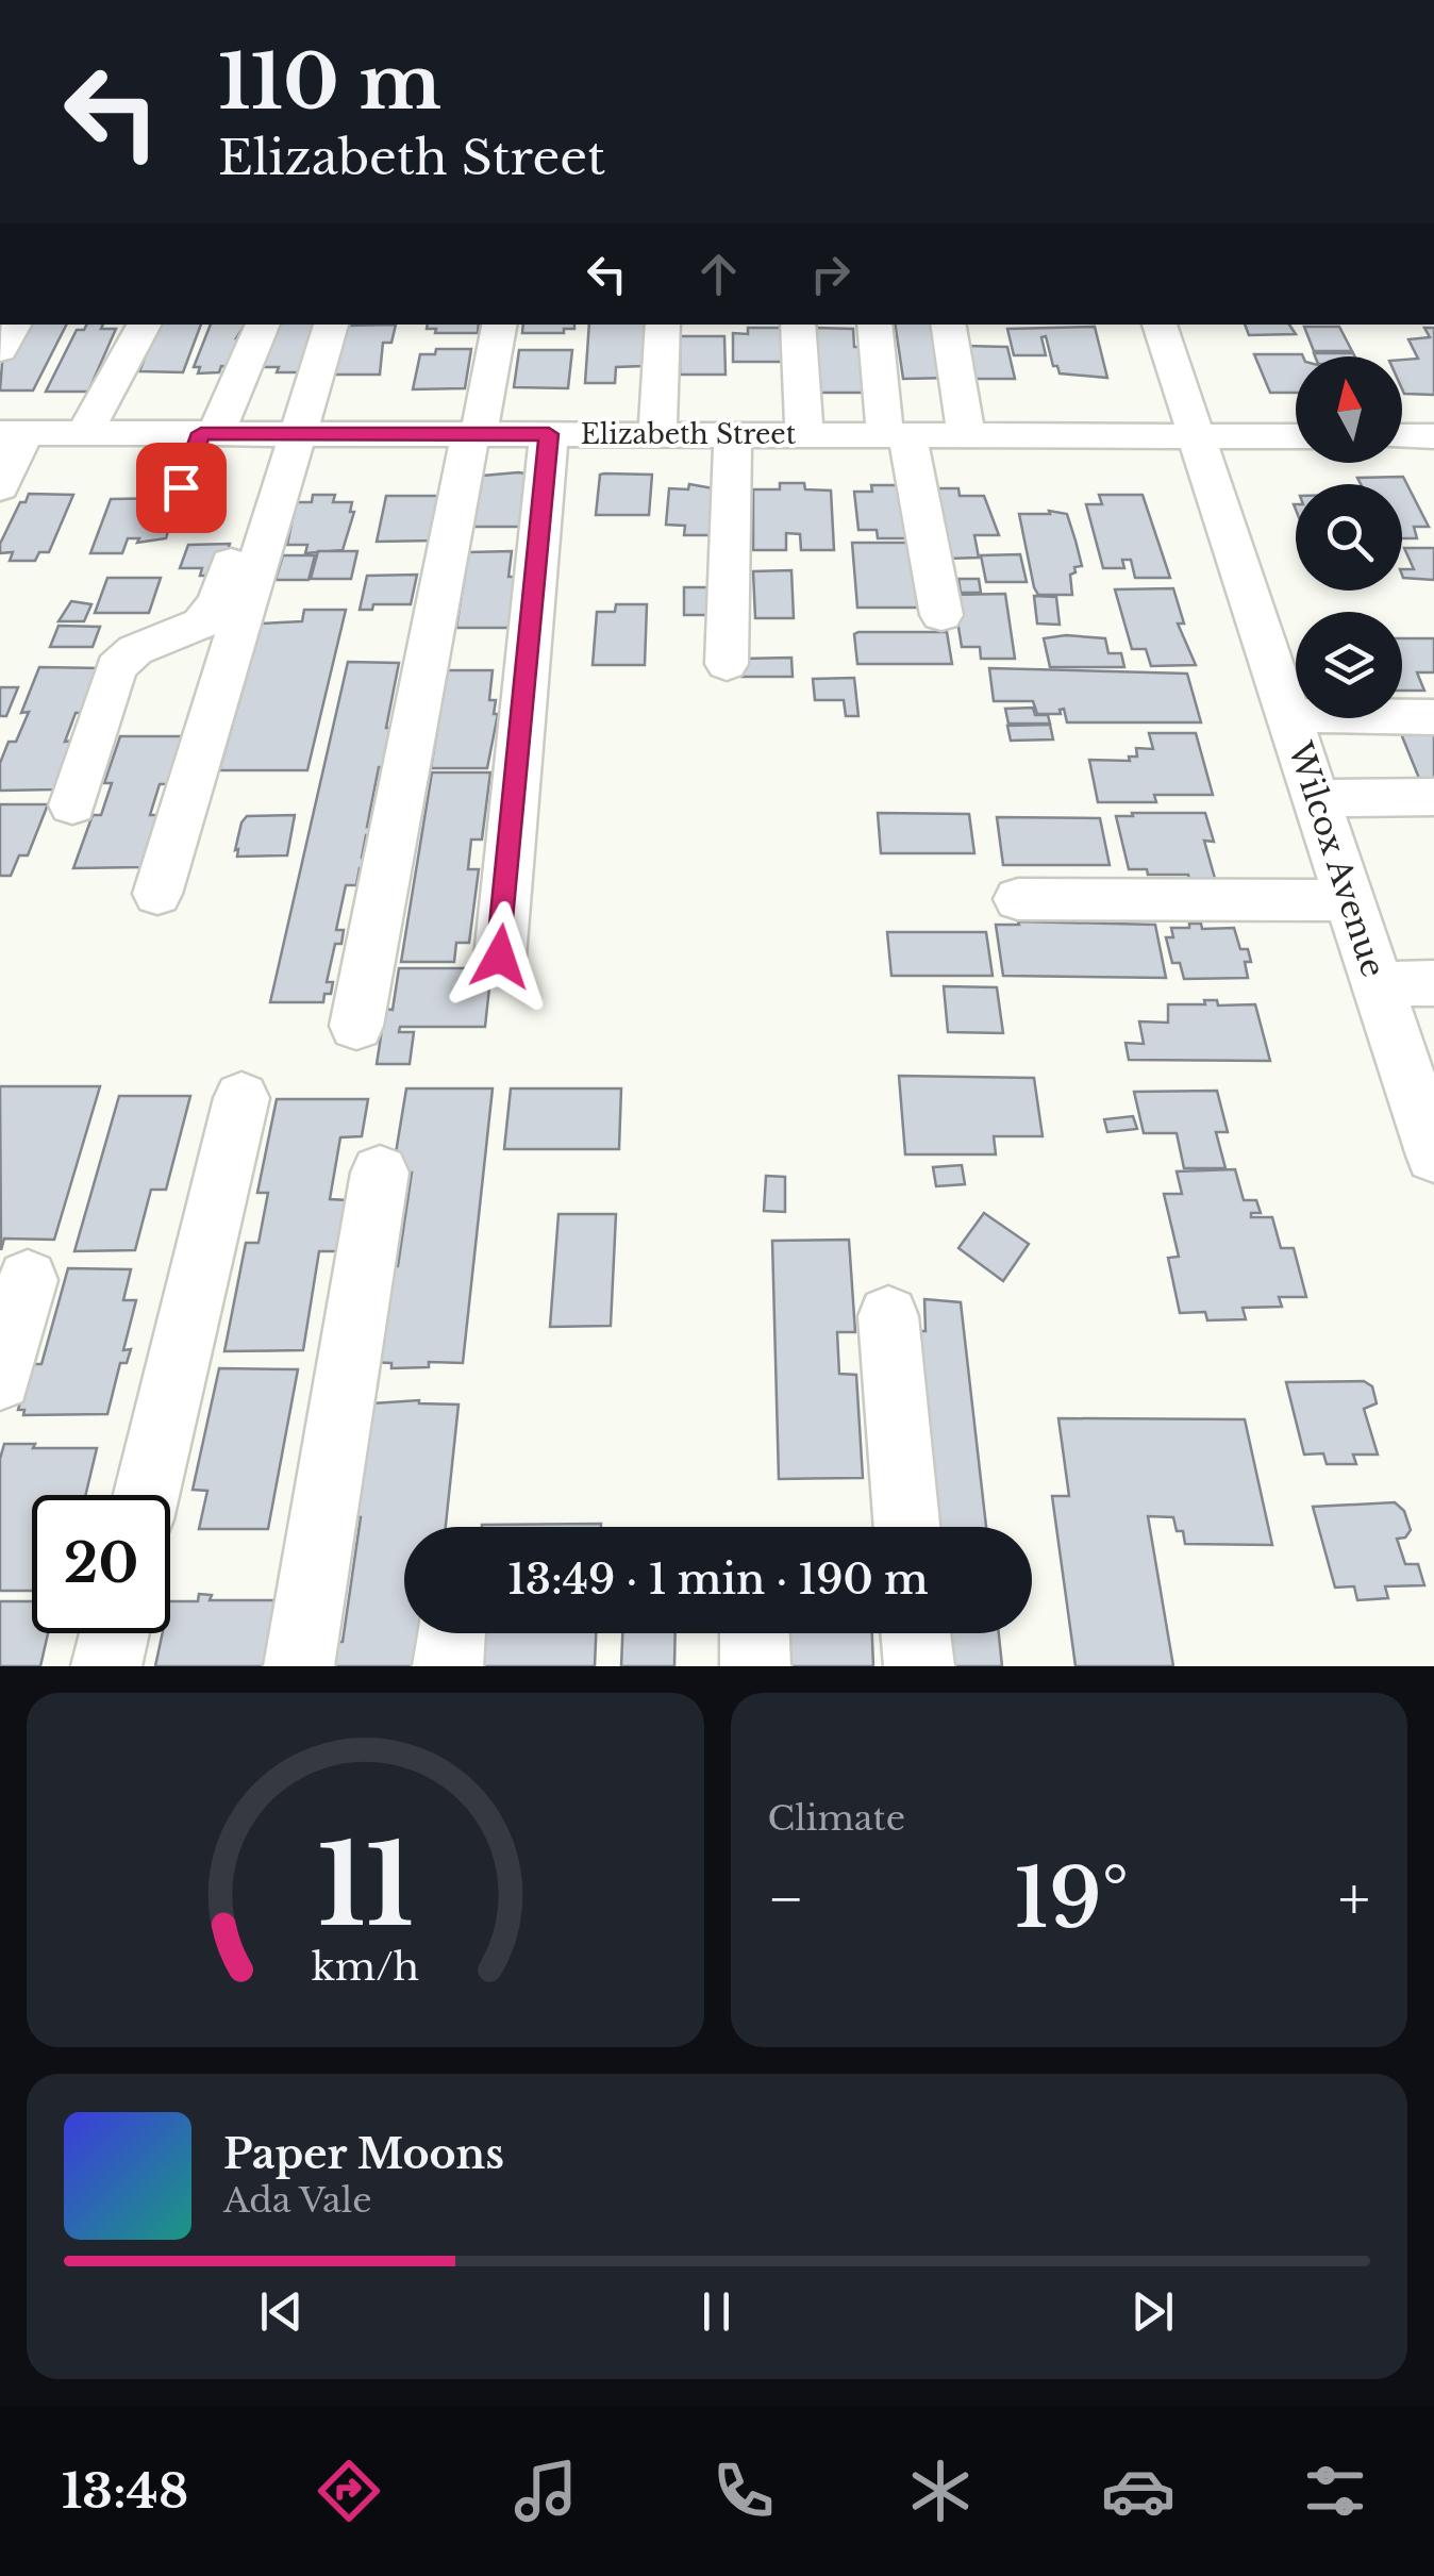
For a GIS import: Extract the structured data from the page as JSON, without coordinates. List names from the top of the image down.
{
  "streets": {
    "street": ["Elizabeth Street", "Wilcox Avenue"]
  },
  "crossings": [
    ["Elizabeth Street", "Wilcox Avenue"]
  ],
  "north": "top",
  "page": {
    "turn": ["110 m", "Elizabeth Street"],
    "limit": "20",
    "trip": "13:49 · 1 min · 190 m",
    "tile": "Climate",
    "heat": ["−", "19°", "+"],
    "song": ["Paper Moons", "Ada Vale"],
    "tabs": "13:48",
    "gauge": ["11", "km/h"]
  }
}
